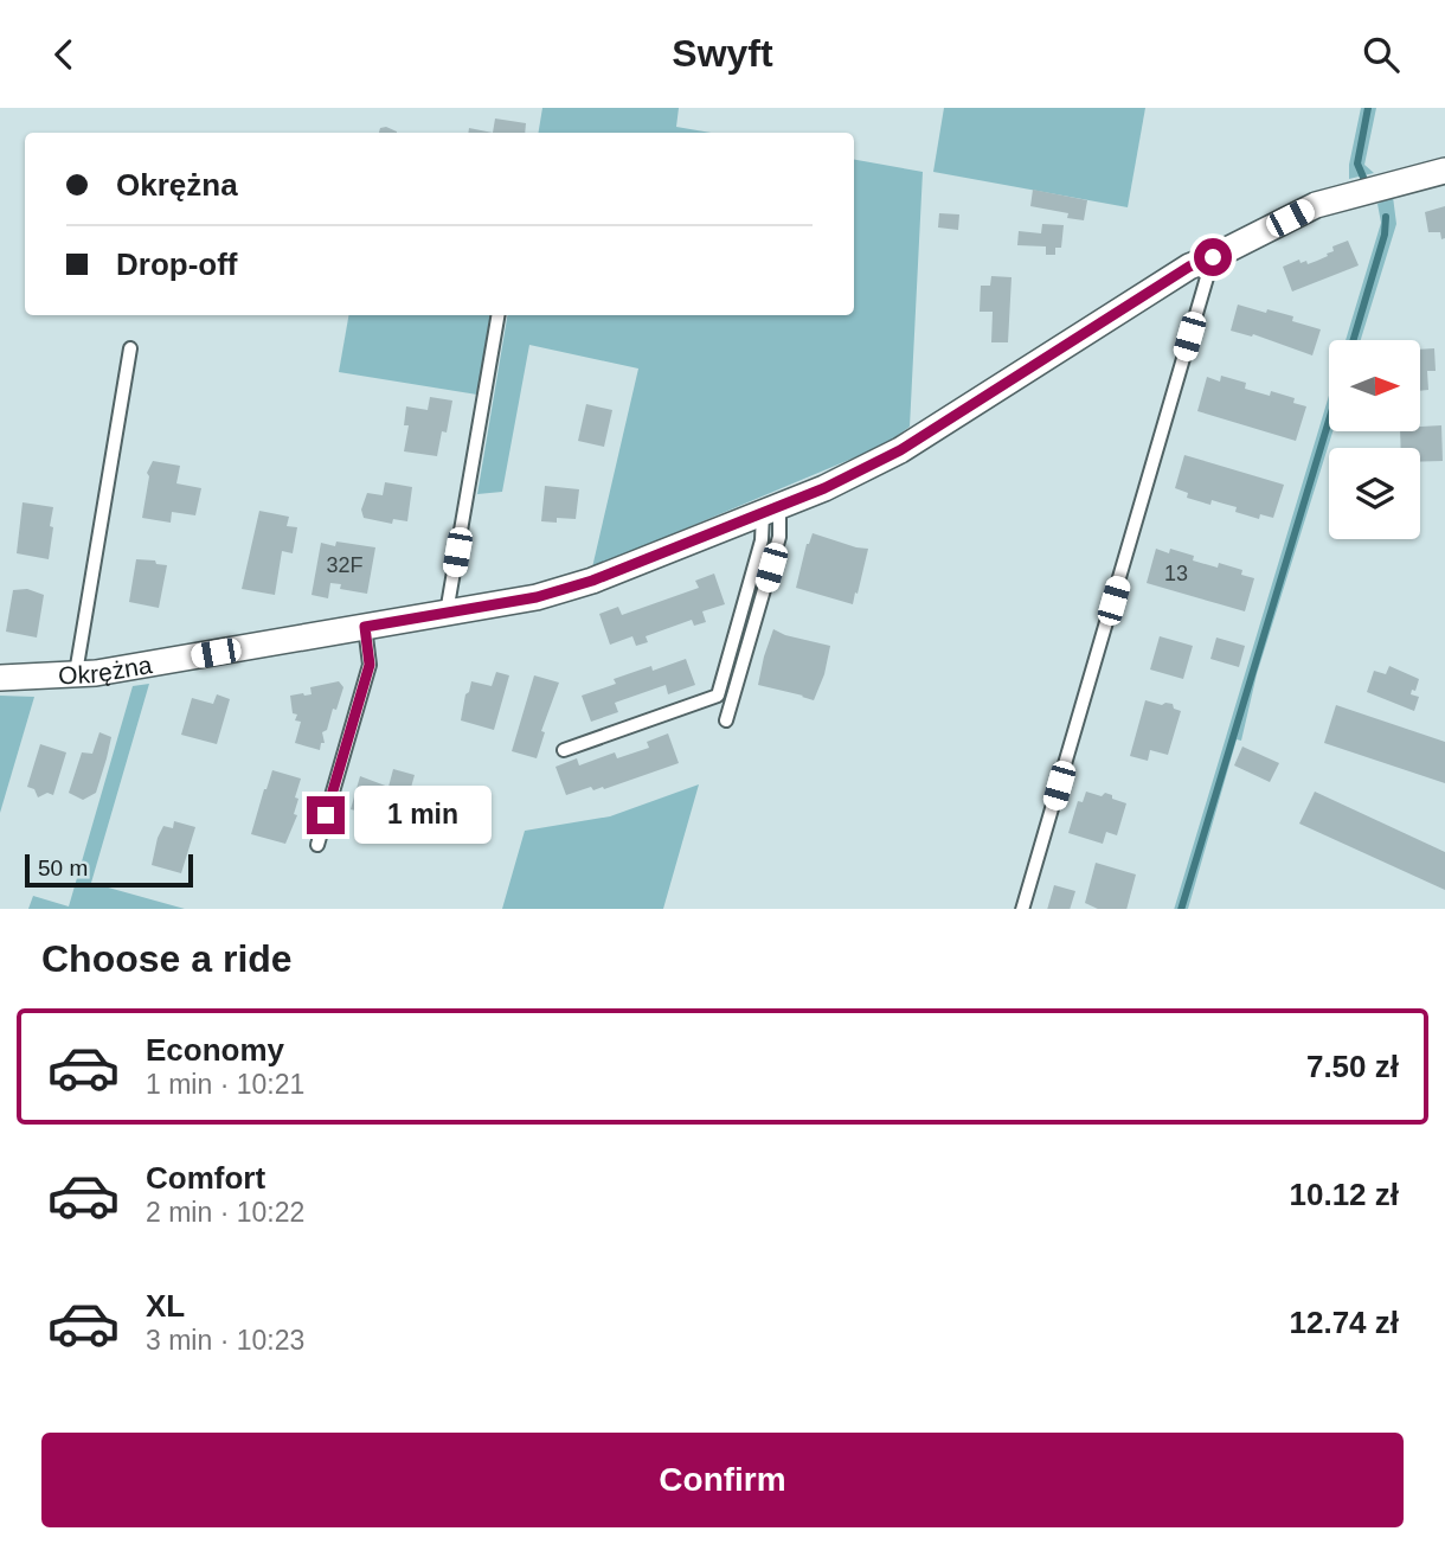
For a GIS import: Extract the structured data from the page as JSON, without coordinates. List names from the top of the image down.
{
  "streets": {
    "street": ["Okrężna"]
  },
  "house_numbers": ["32F", "13"],
  "scale_bar": "50 m",
  "north": "right",
  "page": {
    "header": "Swyft",
    "banner": ["Okrężna", "Drop-off"],
    "bubble": "1 min",
    "scale": "50 m",
    "heading": "Choose a ride",
    "list": [
      {
        "name": "Economy",
        "note": "1 min · 10:21",
        "value": "7.50 zł"
      },
      {
        "name": "Comfort",
        "note": "2 min · 10:22",
        "value": "10.12 zł"
      },
      {
        "name": "XL",
        "note": "3 min · 10:23",
        "value": "12.74 zł"
      }
    ],
    "buttons": "Confirm"
  }
}
